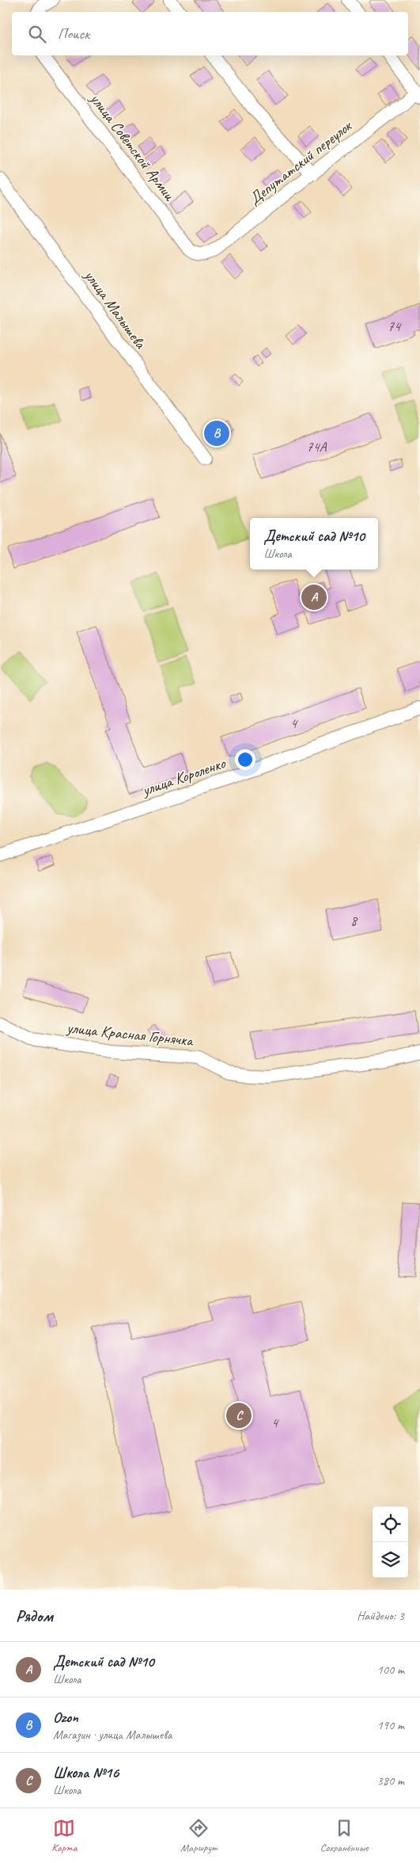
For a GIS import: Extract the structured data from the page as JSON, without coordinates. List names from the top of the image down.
{
  "streets": {
    "street": [
      "улица Советской Армии",
      "Депутатский переулок",
      "улица Малышева",
      "улица Короленко",
      "улица Красная Горнячка"
    ]
  },
  "crossings": [
    ["улица Советской Армии", "Депутатский переулок"]
  ],
  "house_numbers": [
    "74",
    "74А",
    "4",
    "8",
    "4"
  ],
  "page": {
    "search": "Поиск",
    "pins": ["B", "A", "C"],
    "popup": ["Детский сад №10", "Школа"],
    "heading": ["Рядом", "Найдено: 3"],
    "list": [
      {
        "mark": "A",
        "name": "Детский сад №10",
        "note": "Школа",
        "value": "100 m"
      },
      {
        "mark": "B",
        "name": "Ozon",
        "note": "Магазин · улица Малышева",
        "value": "190 m"
      },
      {
        "mark": "C",
        "name": "Школа №16",
        "note": "Школа",
        "value": "380 m"
      }
    ],
    "nav": ["Карта", "Маршрут", "Сохранённые"]
  }
}
